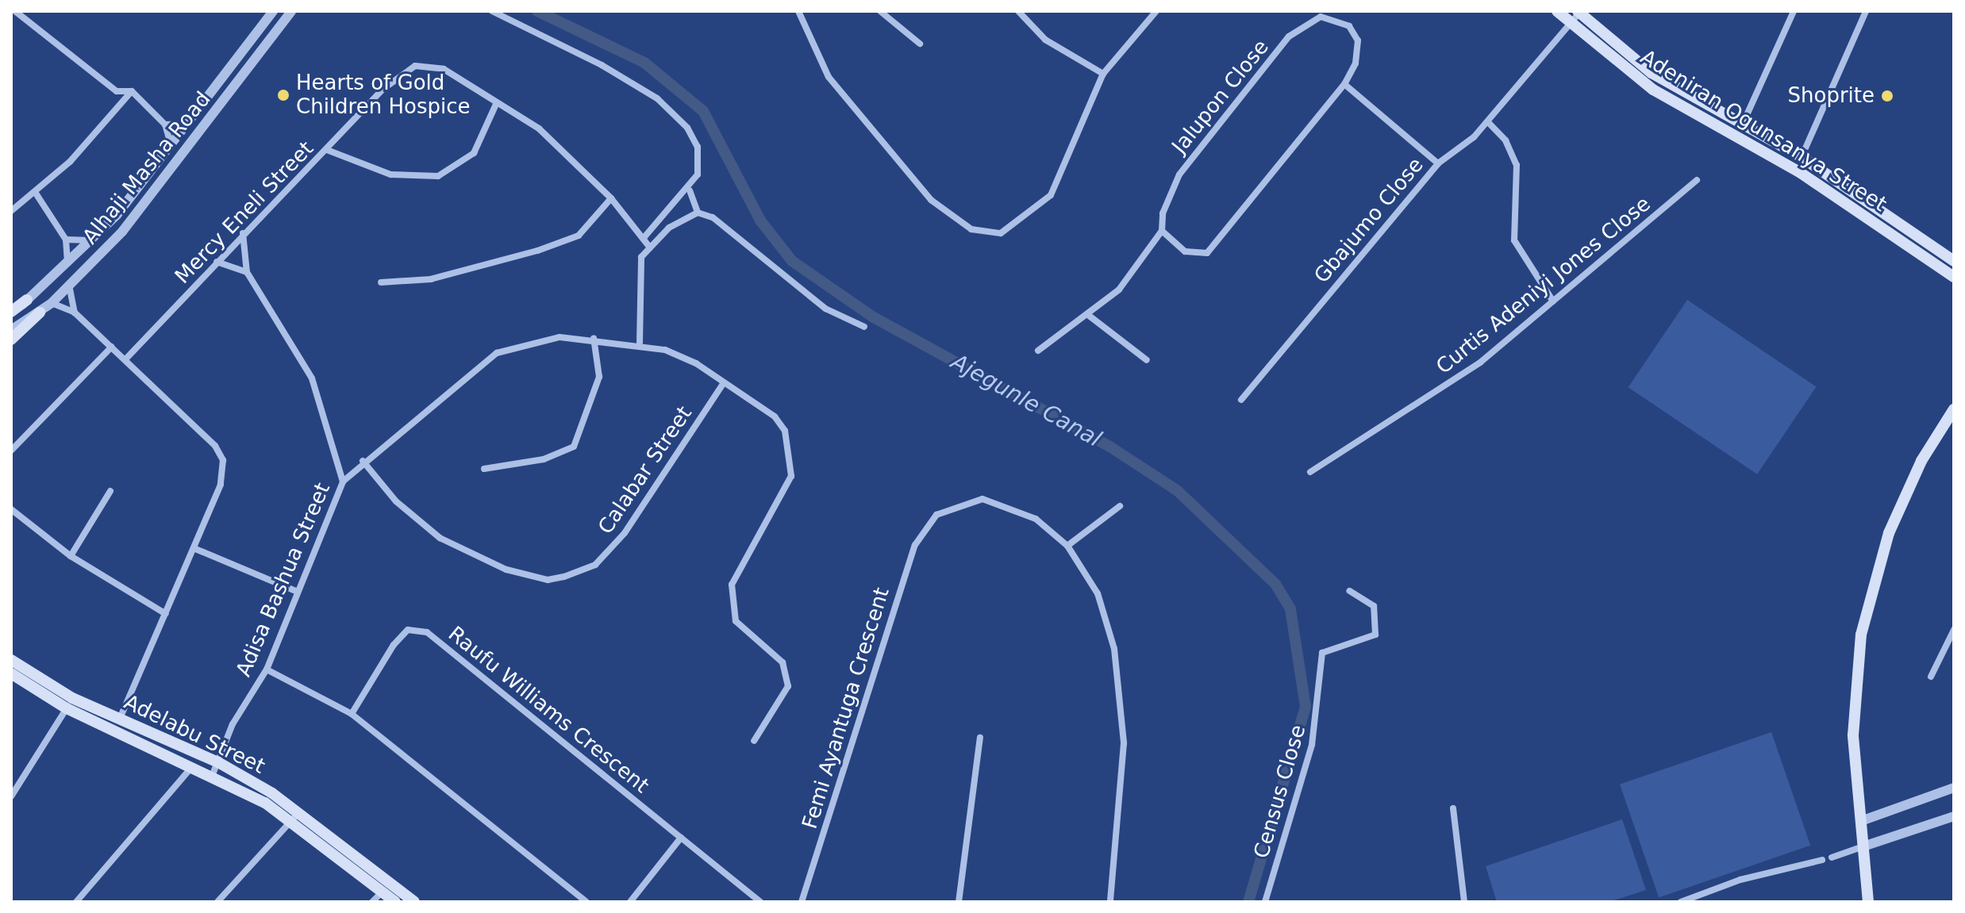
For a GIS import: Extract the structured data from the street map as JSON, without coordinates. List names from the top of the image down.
{
  "streets": {
    "main road": ["Adeniran Ogunsanya Street", "Adelabu Street"],
    "street": [
      "Jalupon Close",
      "Alhaji Masha Road",
      "Mercy Eneli Street",
      "Gbajumo Close",
      "Curtis Adeniyi Jones Close",
      "Calabar Street",
      "Adisa Bashua Street",
      "Femi Ayantuga Crescent",
      "Raufu Williams Crescent",
      "Census Close"
    ]
  },
  "crossings": [
    ["Adeniran Ogunsanya Street", "Gbajumo Close"],
    ["Calabar Street", "Adisa Bashua Street"],
    ["Adisa Bashua Street", "Adelabu Street"]
  ],
  "water": ["Ajegunle Canal"],
  "places": ["Hearts of Gold Children Hospice", "Shoprite"]
}
